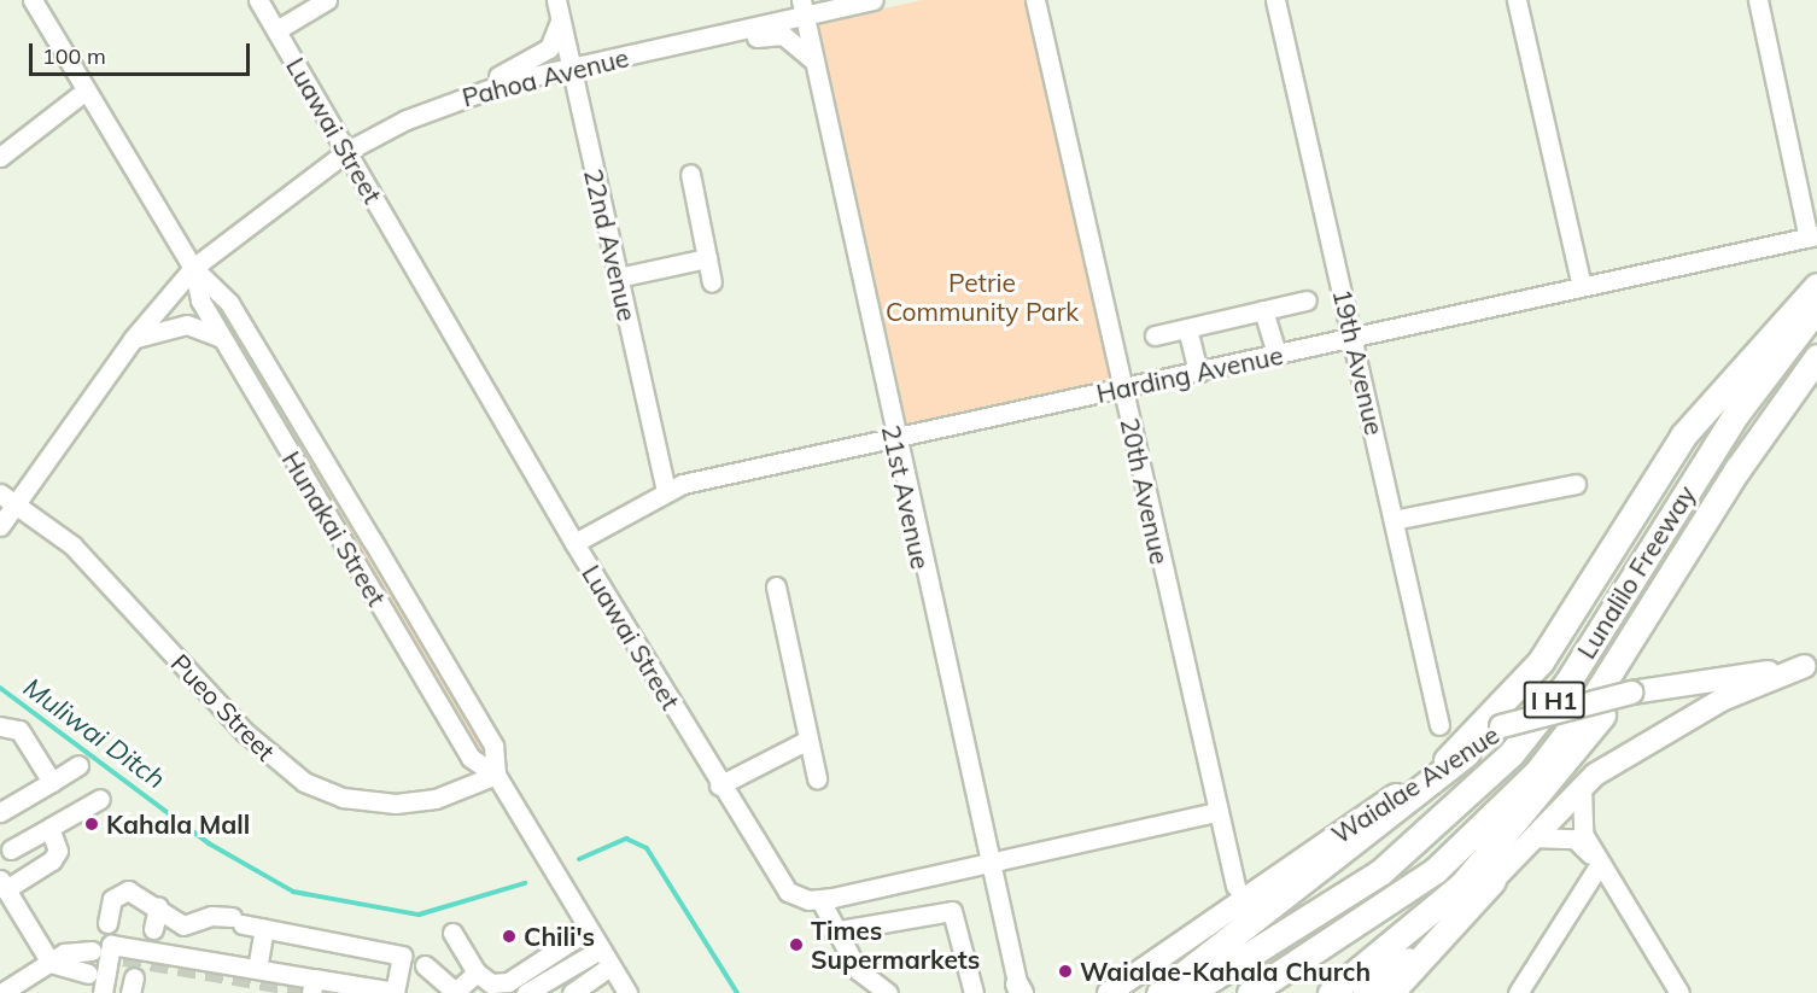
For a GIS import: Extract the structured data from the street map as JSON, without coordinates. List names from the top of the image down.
{
  "streets": {
    "highway": ["Lunalilo Freeway", "I H1"],
    "main road": ["Waialae Avenue"],
    "street": [
      "Pahoa Avenue",
      "Luawai Street",
      "22nd Avenue",
      "19th Avenue",
      "Harding Avenue",
      "20th Avenue",
      "21st Avenue",
      "Hunakai Street",
      "Pueo Street"
    ]
  },
  "crossings": [
    ["Pahoa Avenue", "Luawai Street"],
    ["Pahoa Avenue", "22nd Avenue"],
    ["Pahoa Avenue", "21st Avenue"],
    ["Pahoa Avenue", "Hunakai Street"],
    ["Pahoa Avenue", "Pueo Street"],
    ["Luawai Street", "Harding Avenue"],
    ["22nd Avenue", "Harding Avenue"],
    ["19th Avenue", "Harding Avenue"],
    ["Harding Avenue", "20th Avenue"],
    ["Harding Avenue", "21st Avenue"],
    ["Hunakai Street", "Pueo Street"]
  ],
  "water": ["Muliwai Ditch"],
  "parks": ["Petrie Community Park"],
  "places": [
    "Kahala Mall",
    "Chili's",
    "Times Supermarkets",
    "Waialae-Kahala Church"
  ],
  "scale_bar": "100 m"
}
